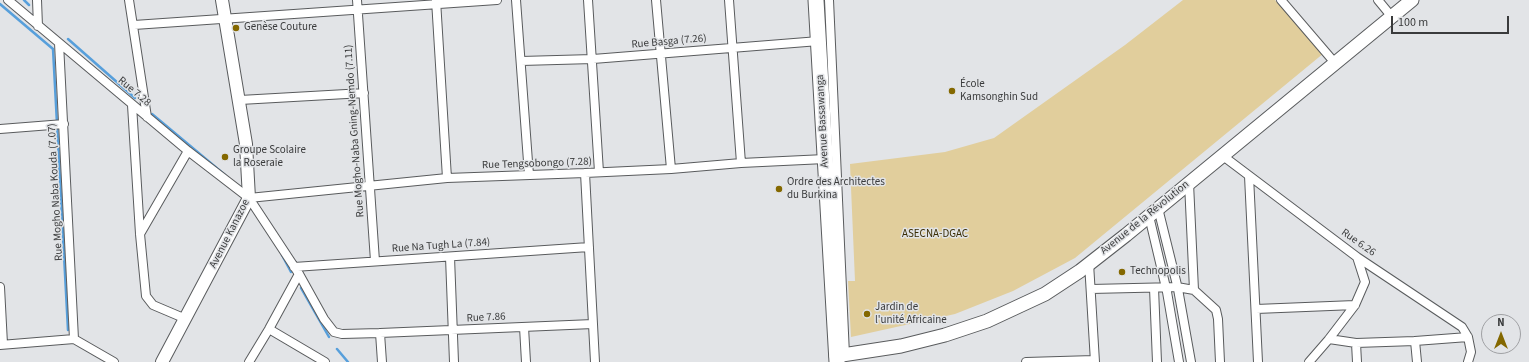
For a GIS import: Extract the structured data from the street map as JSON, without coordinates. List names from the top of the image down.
{
  "streets": {
    "highway": ["Avenue Bassawanga"],
    "main road": ["Avenue de la Révolution"],
    "street": [
      "Rue Basga (7.26)",
      "Rue 7.28",
      "Rue Mogho-Naba Gning-Nemdo (7.11)",
      "Rue Tengsobongo (7.28)",
      "Rue Mogho Naba Kouda (7.07)",
      "Avenue Kanazoe",
      "Rue 6.26",
      "Rue Na Tugh La (7.84)",
      "Rue 7.86"
    ]
  },
  "crossings": [
    ["Rue Basga (7.26)", "Avenue Bassawanga"],
    ["Rue 7.28", "Rue Tengsobongo (7.28)"],
    ["Rue 7.28", "Rue Mogho Naba Kouda (7.07)"],
    ["Rue 7.28", "Avenue Kanazoe"],
    ["Rue 7.28", "Rue Na Tugh La (7.84)"],
    ["Rue 7.28", "Rue 7.86"],
    ["Avenue Bassawanga", "Rue Tengsobongo (7.28)"],
    ["Avenue Bassawanga", "Avenue de la Révolution"],
    ["Rue Mogho-Naba Gning-Nemdo (7.11)", "Rue Tengsobongo (7.28)"],
    ["Rue Mogho-Naba Gning-Nemdo (7.11)", "Rue Na Tugh La (7.84)"],
    ["Rue Tengsobongo (7.28)", "Avenue Kanazoe"],
    ["Avenue de la Révolution", "Rue 6.26"],
    ["Rue Na Tugh La (7.84)", "Rue 7.86"]
  ],
  "parks": ["ASECNA-DGAC"],
  "places": [
    "Genèse Couture",
    "École Kamsonghin Sud",
    "Groupe Scolaire la Roseraie",
    "Ordre des Architectes du Burkina",
    "Technopolis",
    "Jardin de l'unité Africaine"
  ],
  "scale_bar": "100 m",
  "north": "top"
}
